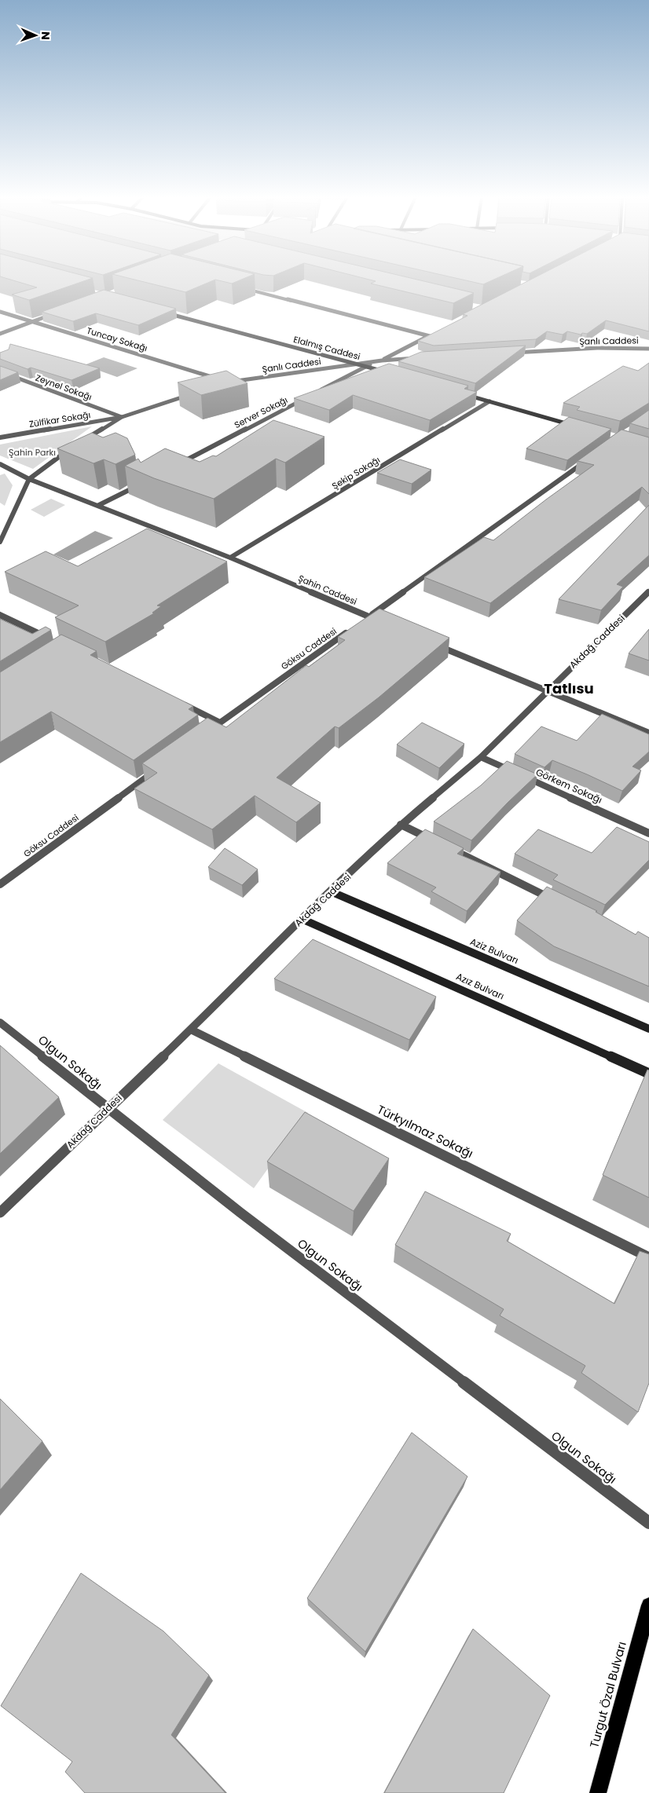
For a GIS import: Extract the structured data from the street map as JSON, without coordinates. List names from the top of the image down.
{
  "streets": {
    "main road": ["Turgut Özal Bulvarı"],
    "street": [
      "Tuncay Sokağı",
      "Şanlı Caddesi",
      "Elalmış Caddesi",
      "Zeynel Sokağı",
      "Server Sokağı",
      "Zülfikar Sokağı",
      "Şekip Sokağı",
      "Şahin Caddesi",
      "Akdağ Caddesi",
      "Göksu Caddesi",
      "Görkem Sokağı",
      "Aziz Bulvarı",
      "Azız Bulvarı",
      "Olgun Sokağı",
      "Türkyılmaz Sokağı"
    ]
  },
  "crossings": [
    ["Şanlı Caddesi", "Elalmış Caddesi"],
    ["Zeynel Sokağı", "Zülfikar Sokağı"],
    ["Şekip Sokağı", "Şahin Caddesi"],
    ["Akdağ Caddesi", "Görkem Sokağı"],
    ["Akdağ Caddesi", "Aziz Bulvarı"],
    ["Akdağ Caddesi", "Azız Bulvarı"],
    ["Akdağ Caddesi", "Olgun Sokağı"],
    ["Akdağ Caddesi", "Türkyılmaz Sokağı"]
  ],
  "districts": ["Tatlısu"],
  "parks": ["Şahin Parkı"],
  "north": "right"
}
